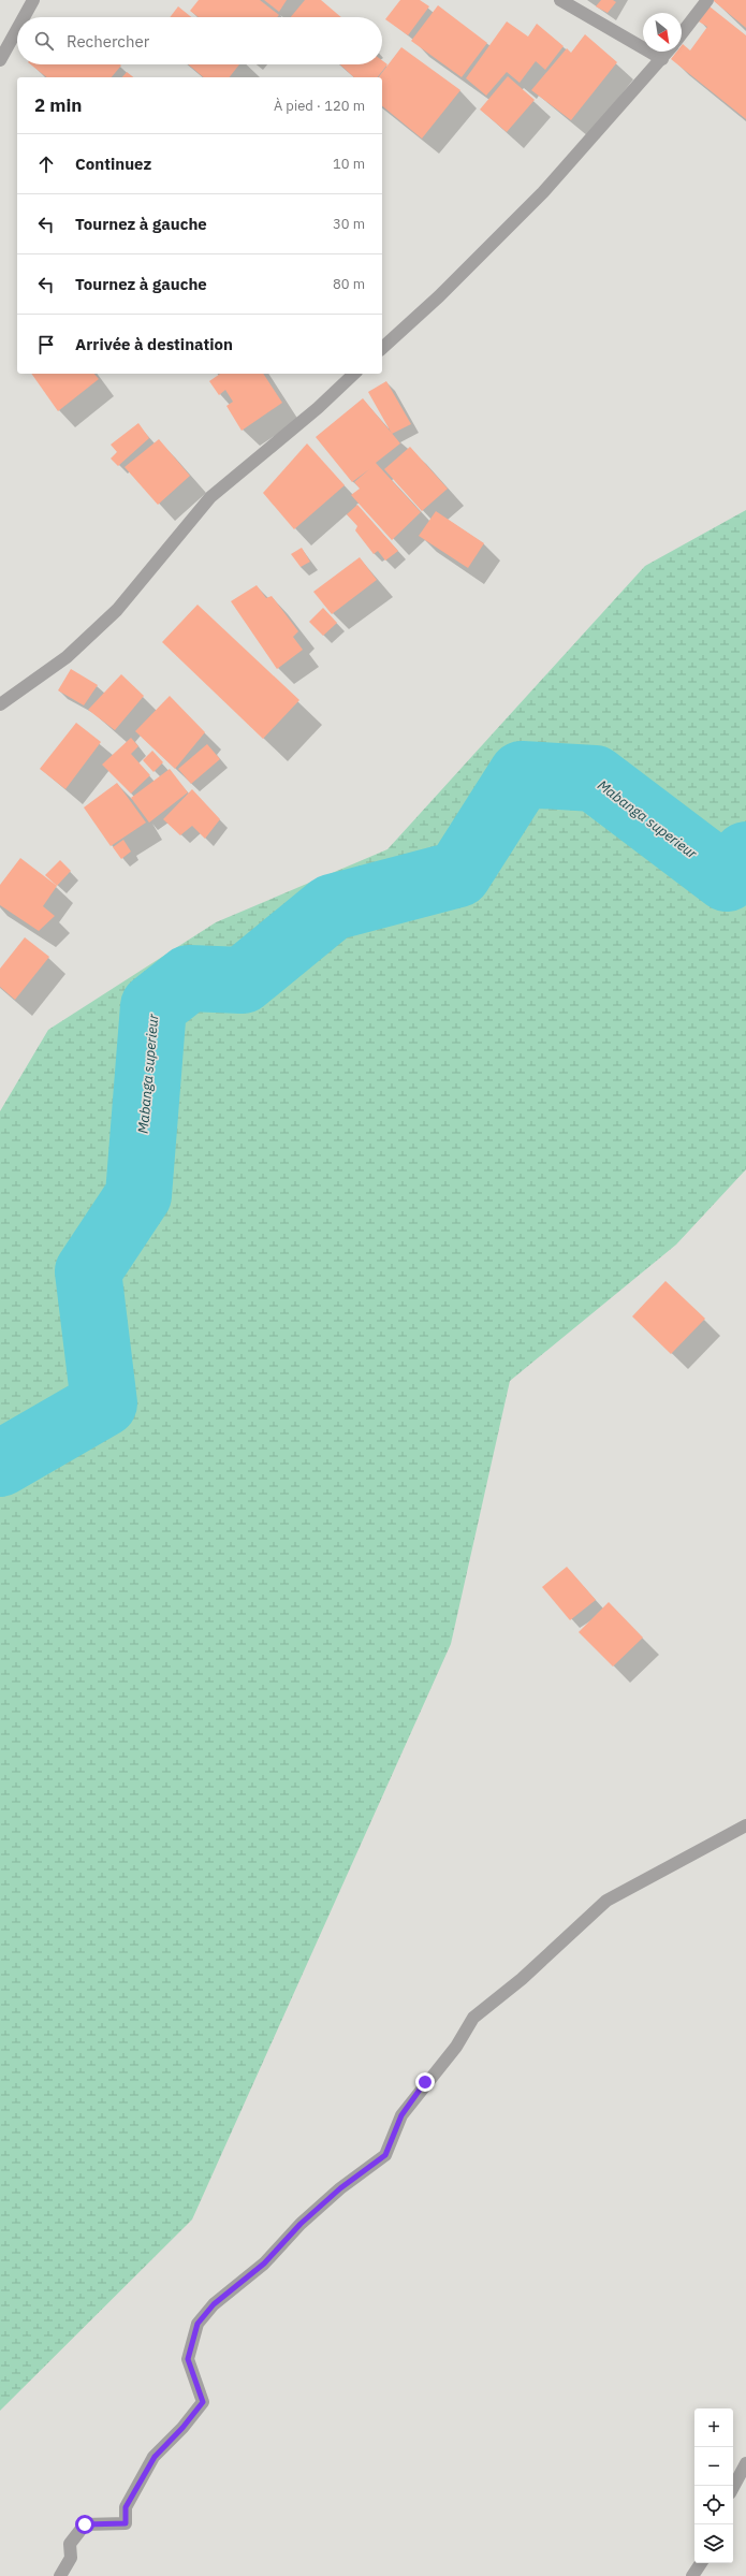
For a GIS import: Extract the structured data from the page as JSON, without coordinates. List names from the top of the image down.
{
  "water": ["Mabanga superieur"],
  "north": "bottom right",
  "page": {
    "search": "Rechercher",
    "heading": ["2 min", "À pied · 120 m"],
    "list": [
      ["Continuez", "10 m"],
      ["Tournez à gauche", "30 m"],
      ["Tournez à gauche", "80 m"],
      "Arrivée à destination"
    ],
    "map_buttons": ["+", "−"]
  }
}
